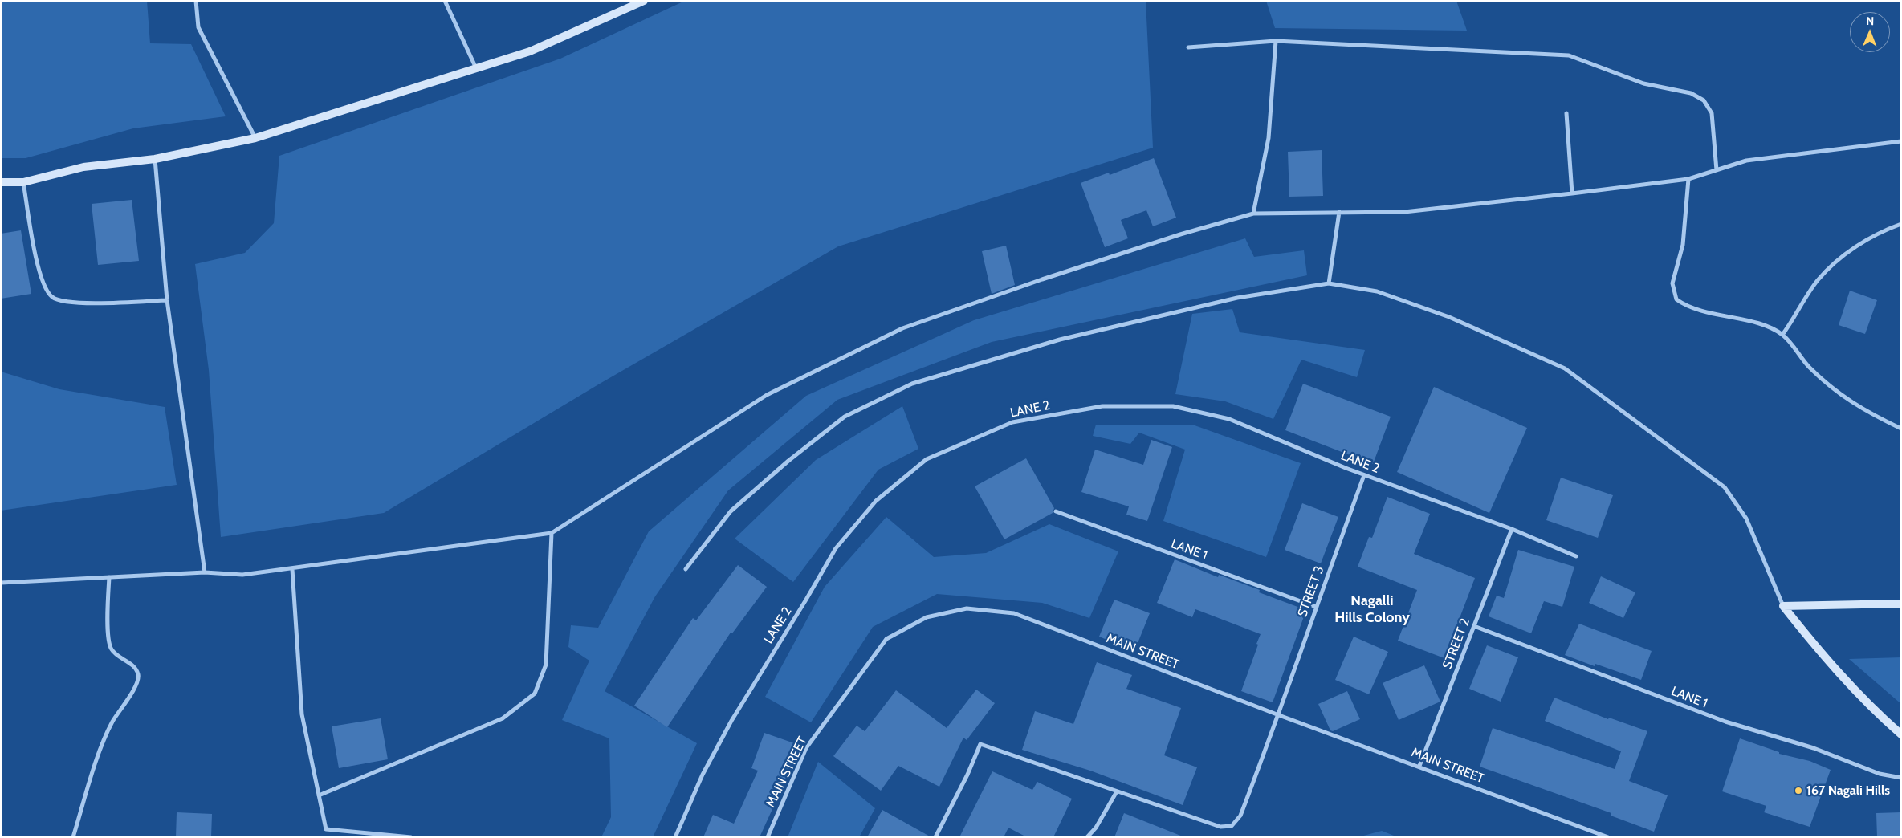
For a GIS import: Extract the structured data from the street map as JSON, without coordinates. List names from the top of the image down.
{
  "streets": {
    "street": [
      "LANE 2",
      "LANE 1",
      "STREET 3",
      "STREET 2",
      "MAIN STREET"
    ]
  },
  "crossings": [
    ["LANE 2", "STREET 3"],
    ["LANE 2", "STREET 2"],
    ["LANE 1", "STREET 3"],
    ["LANE 1", "STREET 2"],
    ["STREET 3", "MAIN STREET"],
    ["STREET 2", "MAIN STREET"]
  ],
  "districts": ["Nagalli Hills Colony"],
  "places": ["167 Nagali Hills"],
  "north": "top"
}
